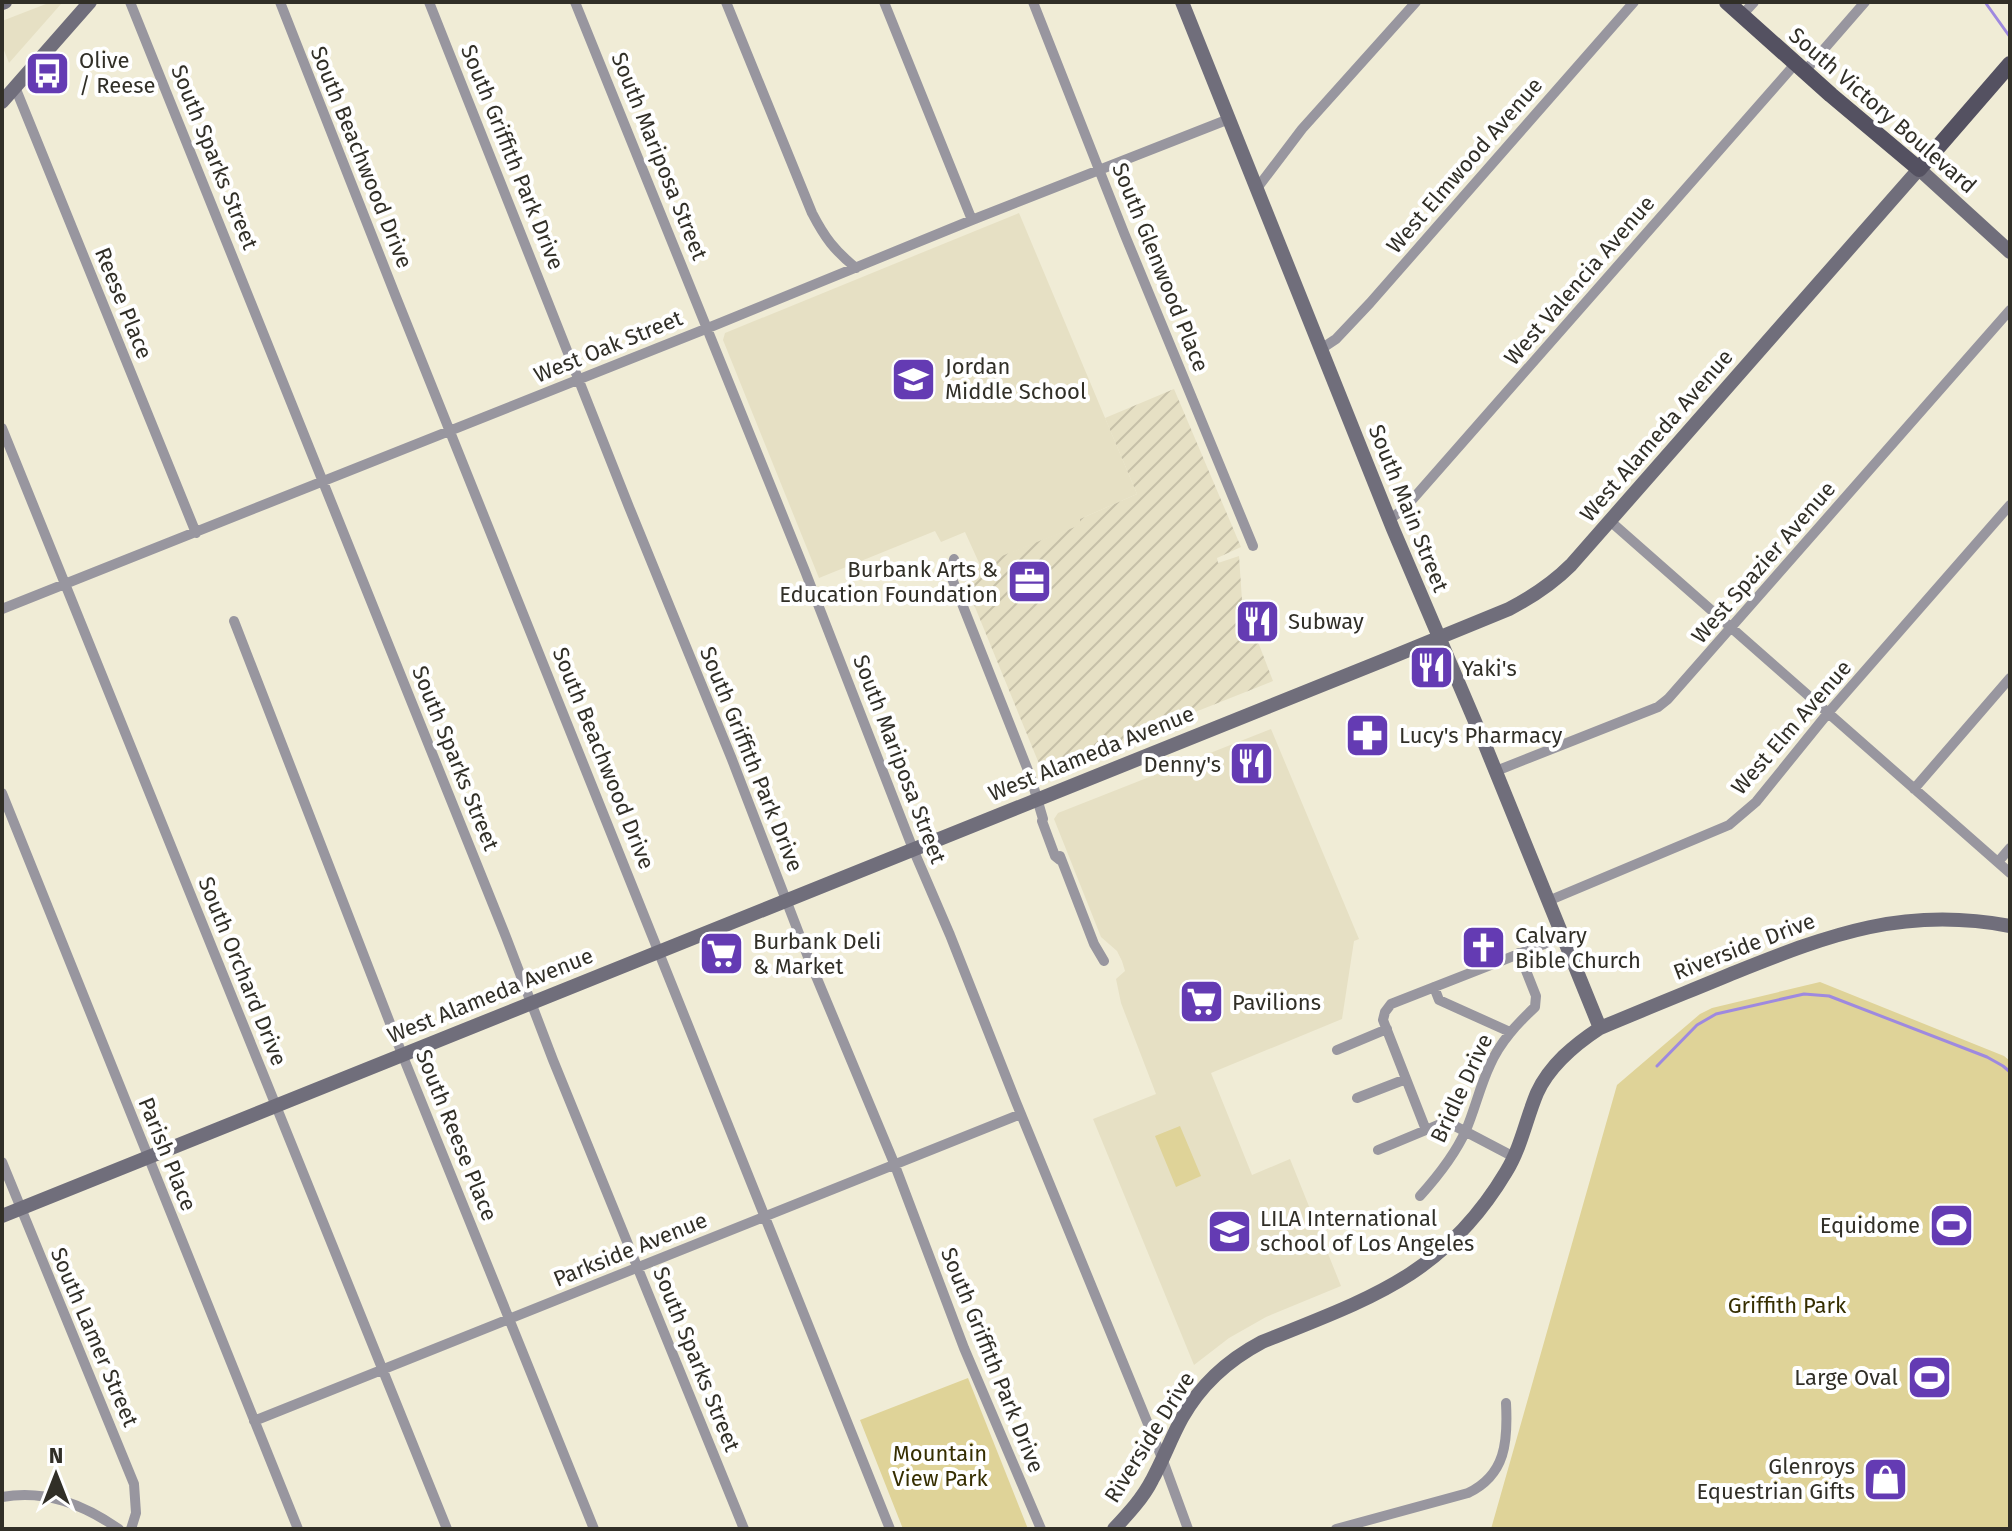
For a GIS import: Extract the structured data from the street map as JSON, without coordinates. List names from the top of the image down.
{
  "streets": {
    "main road": [
      "South Victory Boulevard",
      "West Alameda Avenue",
      "South Main Street",
      "Riverside Drive"
    ],
    "street": [
      "South Mariposa Street",
      "South Sparks Street",
      "South Beachwood Drive",
      "South Griffith Park Drive",
      "West Elmwood Avenue",
      "South Glenwood Place",
      "West Valencia Avenue",
      "Reese Place",
      "West Oak Street",
      "West Spazier Avenue",
      "West Elm Avenue",
      "South Orchard Drive",
      "Bridle Drive",
      "South Reese Place",
      "Parish Place",
      "Parkside Avenue",
      "South Lamer Street"
    ]
  },
  "crossings": [
    ["South Victory Boulevard", "West Valencia Avenue"],
    ["South Victory Boulevard", "West Alameda Avenue"],
    ["South Mariposa Street", "West Oak Street"],
    ["South Mariposa Street", "West Alameda Avenue"],
    ["South Mariposa Street", "Riverside Drive"],
    ["South Mariposa Street", "Parkside Avenue"],
    ["South Sparks Street", "West Oak Street"],
    ["South Sparks Street", "West Alameda Avenue"],
    ["South Sparks Street", "Parkside Avenue"],
    ["South Beachwood Drive", "West Oak Street"],
    ["South Beachwood Drive", "West Alameda Avenue"],
    ["South Beachwood Drive", "Parkside Avenue"],
    ["South Griffith Park Drive", "West Oak Street"],
    ["South Griffith Park Drive", "West Alameda Avenue"],
    ["South Griffith Park Drive", "Parkside Avenue"],
    ["West Elmwood Avenue", "South Main Street"],
    ["South Glenwood Place", "West Oak Street"],
    ["West Valencia Avenue", "South Main Street"],
    ["Reese Place", "West Oak Street"],
    ["West Oak Street", "South Main Street"],
    ["West Oak Street", "South Orchard Drive"],
    ["West Alameda Avenue", "South Main Street"],
    ["West Alameda Avenue", "South Orchard Drive"],
    ["West Alameda Avenue", "South Reese Place"],
    ["West Alameda Avenue", "Parish Place"],
    ["West Alameda Avenue", "South Lamer Street"],
    ["South Main Street", "West Spazier Avenue"],
    ["South Main Street", "West Elm Avenue"],
    ["South Main Street", "Riverside Drive"],
    ["South Orchard Drive", "Parkside Avenue"],
    ["South Reese Place", "Parkside Avenue"],
    ["Parish Place", "Parkside Avenue"]
  ],
  "parks": ["Griffith Park", "Mountain View Park"],
  "places": {
    "bus stop": ["Olive / Reese"],
    "school or university": ["Jordan Middle School", "LILA International school of Los Angeles"],
    "office": ["Burbank Arts & Education Foundation"],
    "restaurant": ["Subway", "Yaki's", "Denny's"],
    "pharmacy": ["Lucy's Pharmacy"],
    "church": ["Calvary Bible Church"],
    "supermarket": ["Burbank Deli & Market", "Pavilions"],
    "sports": ["Equidome", "Large Oval"],
    "shop": ["Glenroys Equestrian Gifts"]
  },
  "north": "top"
}
